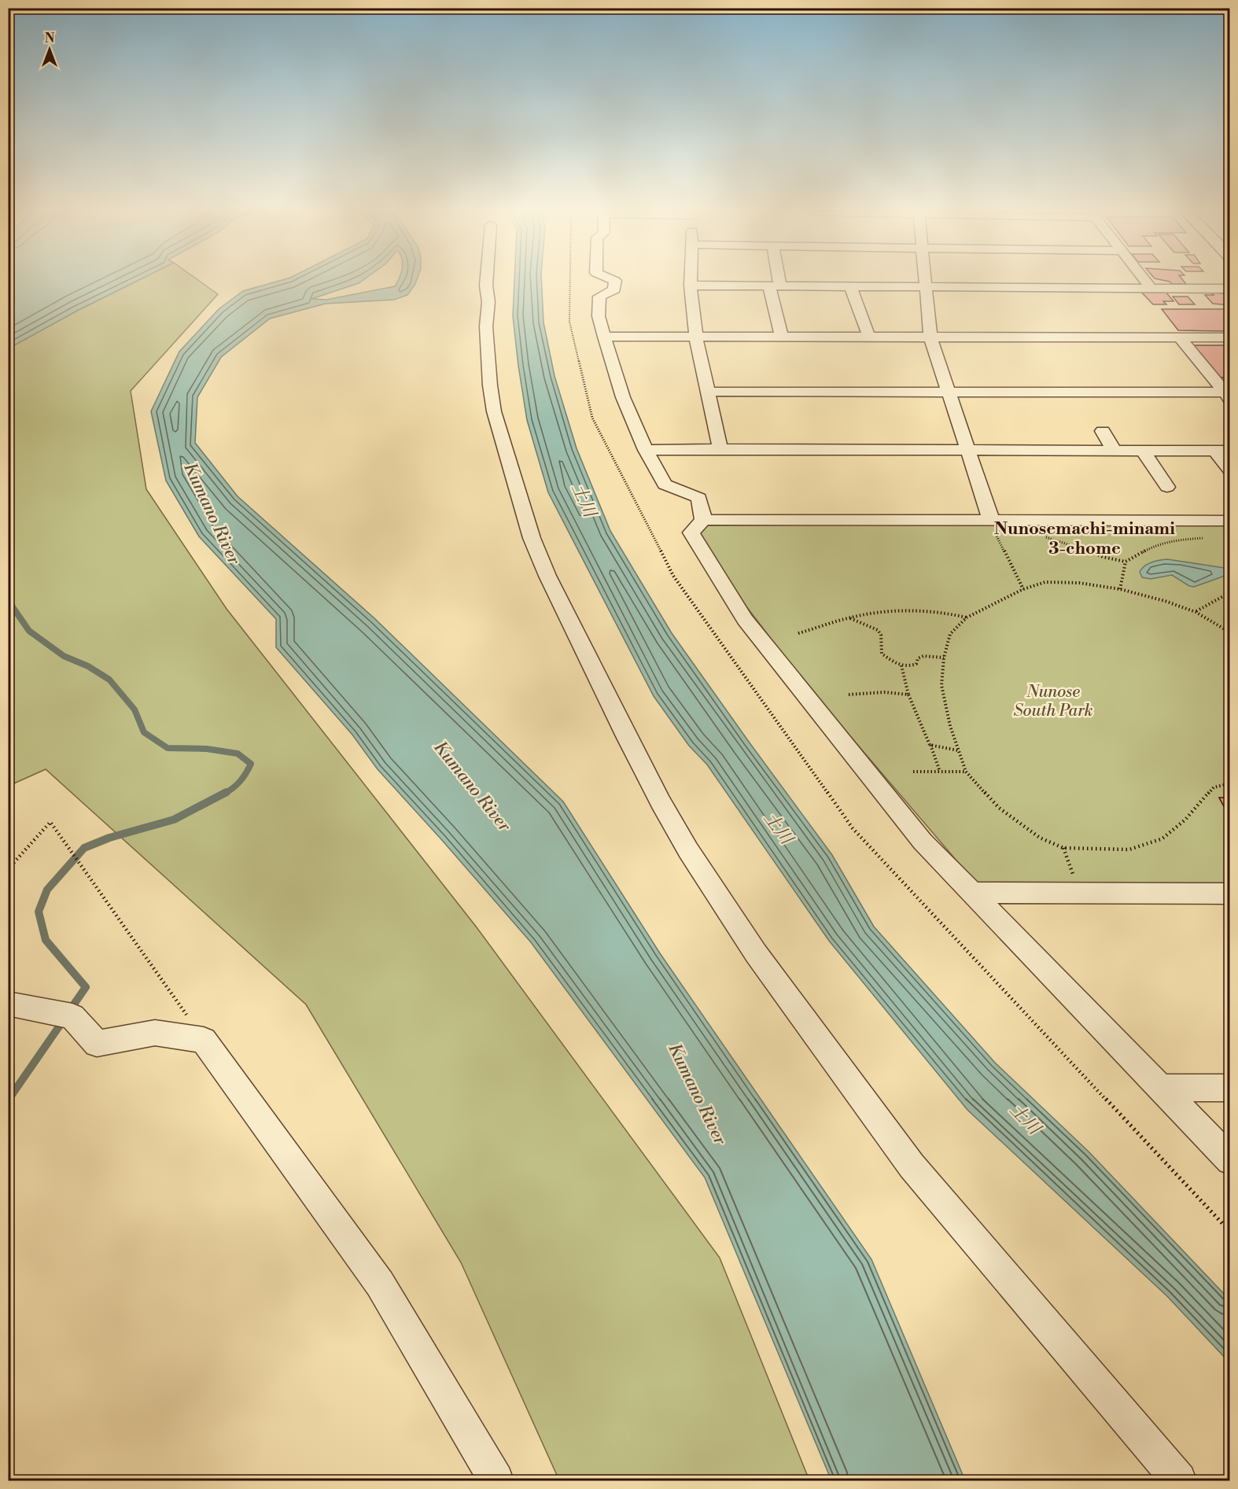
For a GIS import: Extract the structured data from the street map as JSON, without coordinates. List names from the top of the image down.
{
  "districts": ["Nunosemachi-minami 3-chome"],
  "water": ["土川", "Kumano River"],
  "parks": ["Nunose South Park"],
  "north": "top"
}
